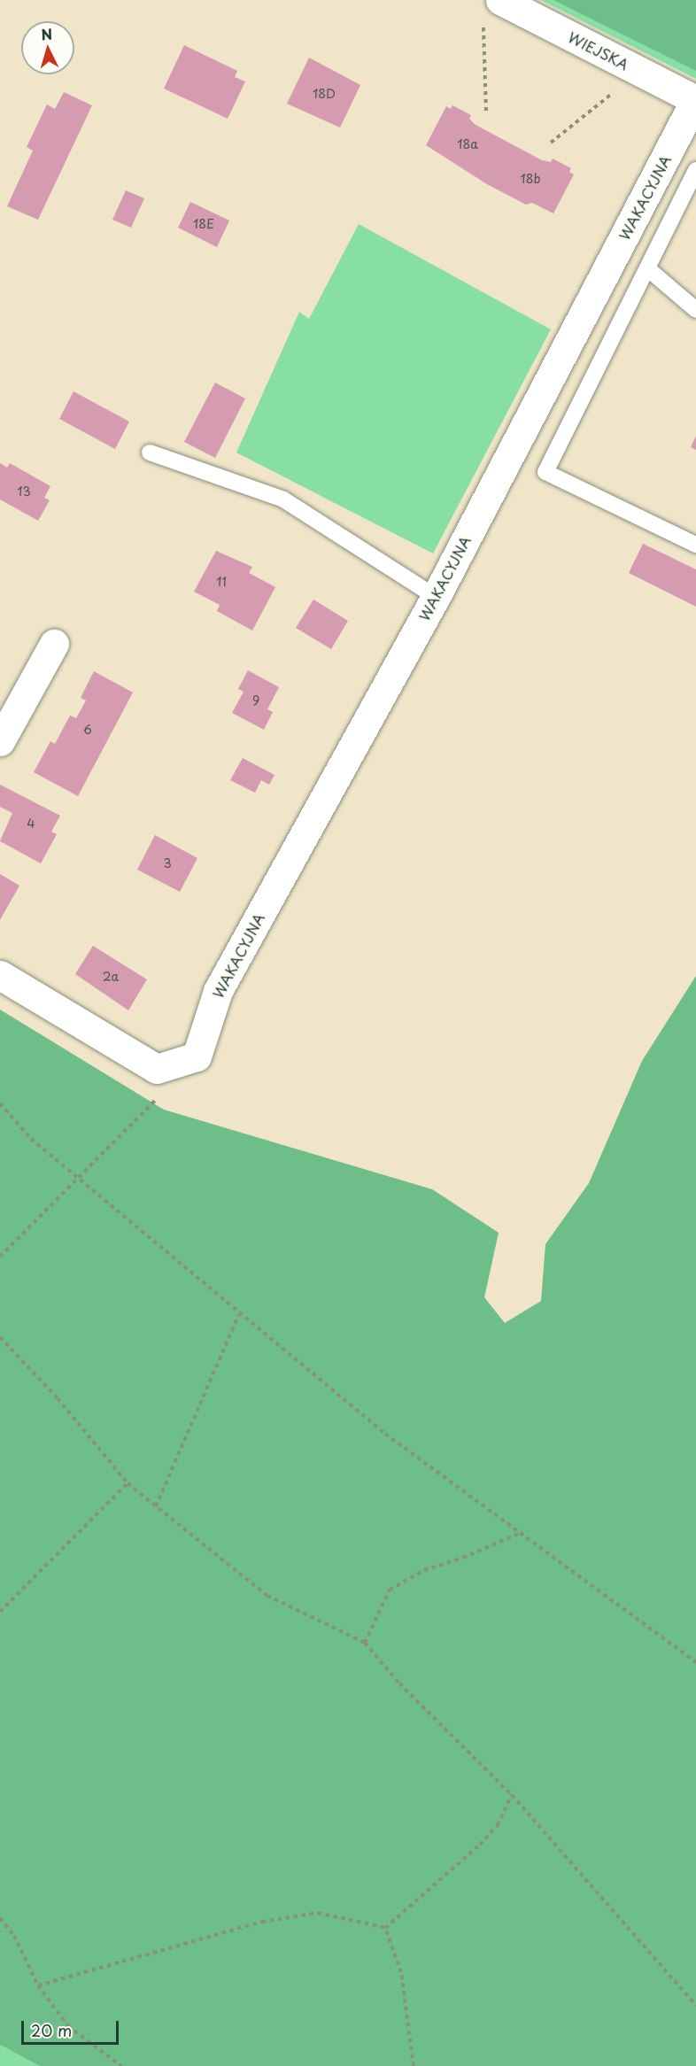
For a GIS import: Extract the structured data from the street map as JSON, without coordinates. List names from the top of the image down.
{
  "streets": {
    "street": ["WIEJSKA", "WAKACYJNA"]
  },
  "crossings": [
    ["WIEJSKA", "WAKACYJNA"]
  ],
  "house_numbers": [
    "18D",
    "18a",
    "18b",
    "18E",
    "13",
    "11",
    "9",
    "6",
    "4",
    "3",
    "2a"
  ],
  "scale_bar": "20 m",
  "north": "top"
}
